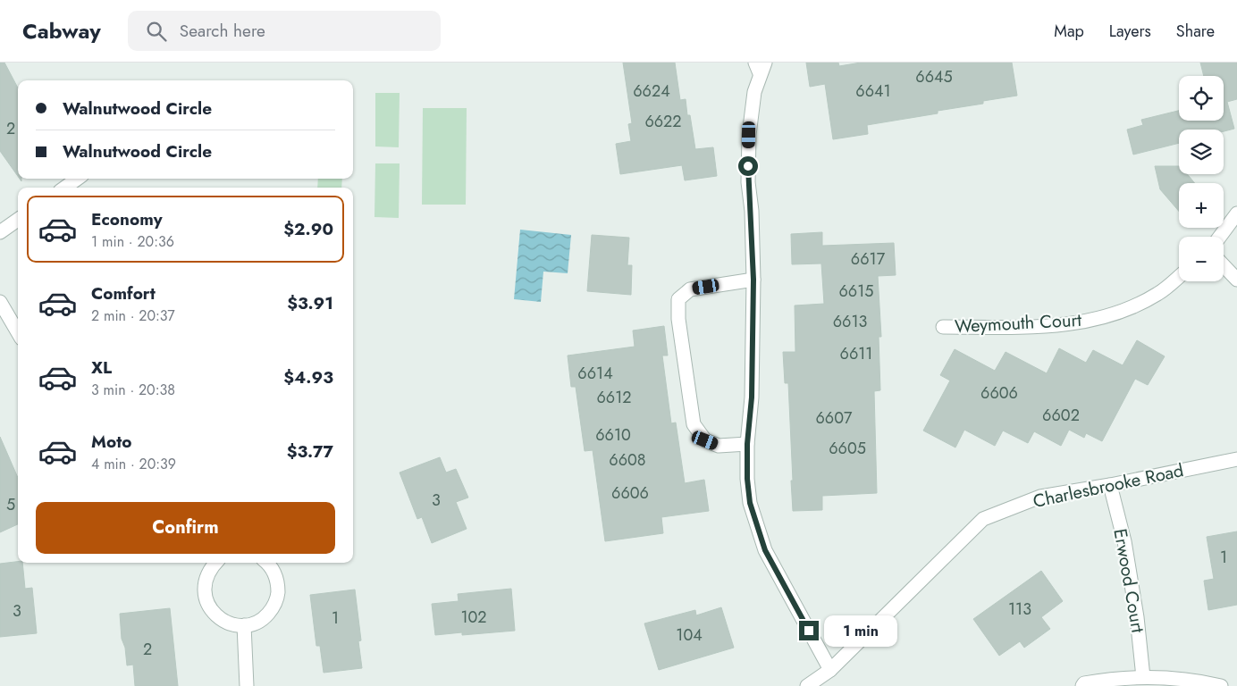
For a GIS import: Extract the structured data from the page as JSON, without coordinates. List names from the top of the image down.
{
  "streets": {
    "street": ["Weymouth Court", "Charlesbrooke Road", "Erwood Court"]
  },
  "crossings": [
    ["Charlesbrooke Road", "Erwood Court"]
  ],
  "house_numbers": [
    "6645",
    "6624",
    "6641",
    "6622",
    "2",
    "6617",
    "6615",
    "6613",
    "6611",
    "6614",
    "6606",
    "6612",
    "6602",
    "6607",
    "6610",
    "6605",
    "6608",
    "6606",
    "3",
    "5",
    "1",
    "113",
    "3",
    "102",
    "1",
    "104",
    "2"
  ],
  "page": {
    "header": "Cabway",
    "search": "Search here",
    "nav": ["Map", "Layers", "Share"],
    "map_buttons": ["+", "−"],
    "banner": ["Walnutwood Circle", "Walnutwood Circle"],
    "list": [
      {
        "name": "Economy",
        "note": "1 min · 20:36",
        "value": "$2.90"
      },
      {
        "name": "Comfort",
        "note": "2 min · 20:37",
        "value": "$3.91"
      },
      {
        "name": "XL",
        "note": "3 min · 20:38",
        "value": "$4.93"
      },
      {
        "name": "Moto",
        "note": "4 min · 20:39",
        "value": "$3.77"
      }
    ],
    "buttons": "Confirm",
    "bubble": "1 min"
  }
}
